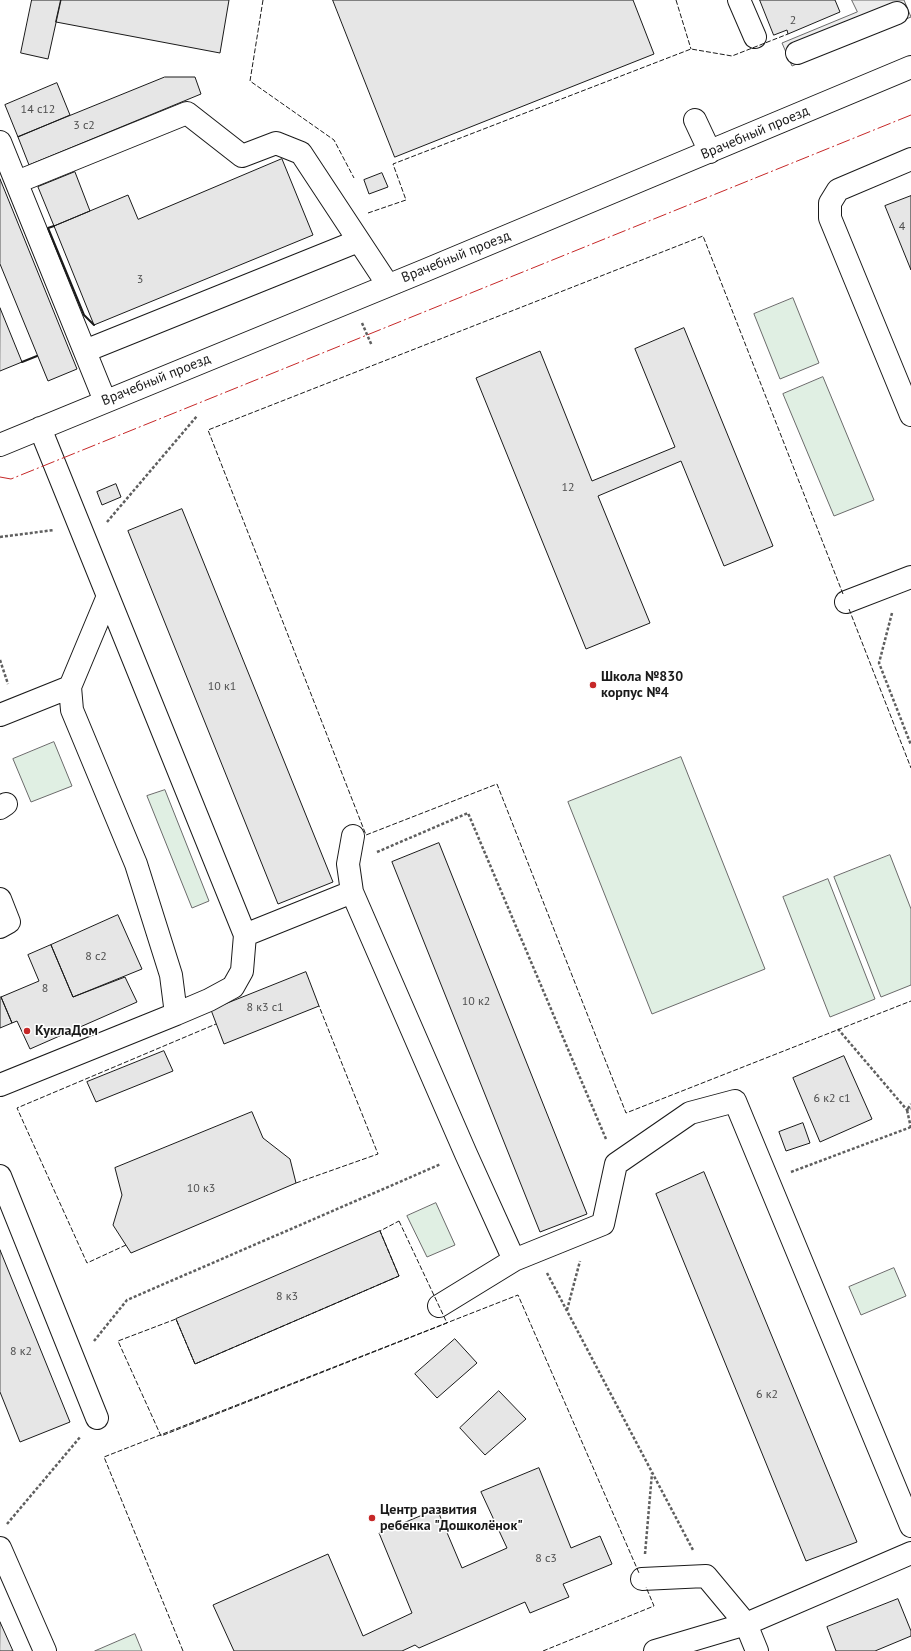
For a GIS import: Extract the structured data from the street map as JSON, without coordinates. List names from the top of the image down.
{
  "streets": {
    "street": ["Врачебный проезд"]
  },
  "places": ["Школа №830 корпус №4", "КуклаДом", "Центр развития ребенка \"Дошколёнок\""],
  "house_numbers": [
    "2",
    "14 с12",
    "3 с2",
    "4",
    "3",
    "12",
    "10 к1",
    "8 с2",
    "8",
    "10 к2",
    "8 к3 с1",
    "6 к2 с1",
    "10 к3",
    "8 к3",
    "8 к2",
    "6 к2",
    "8 с3"
  ]
}
